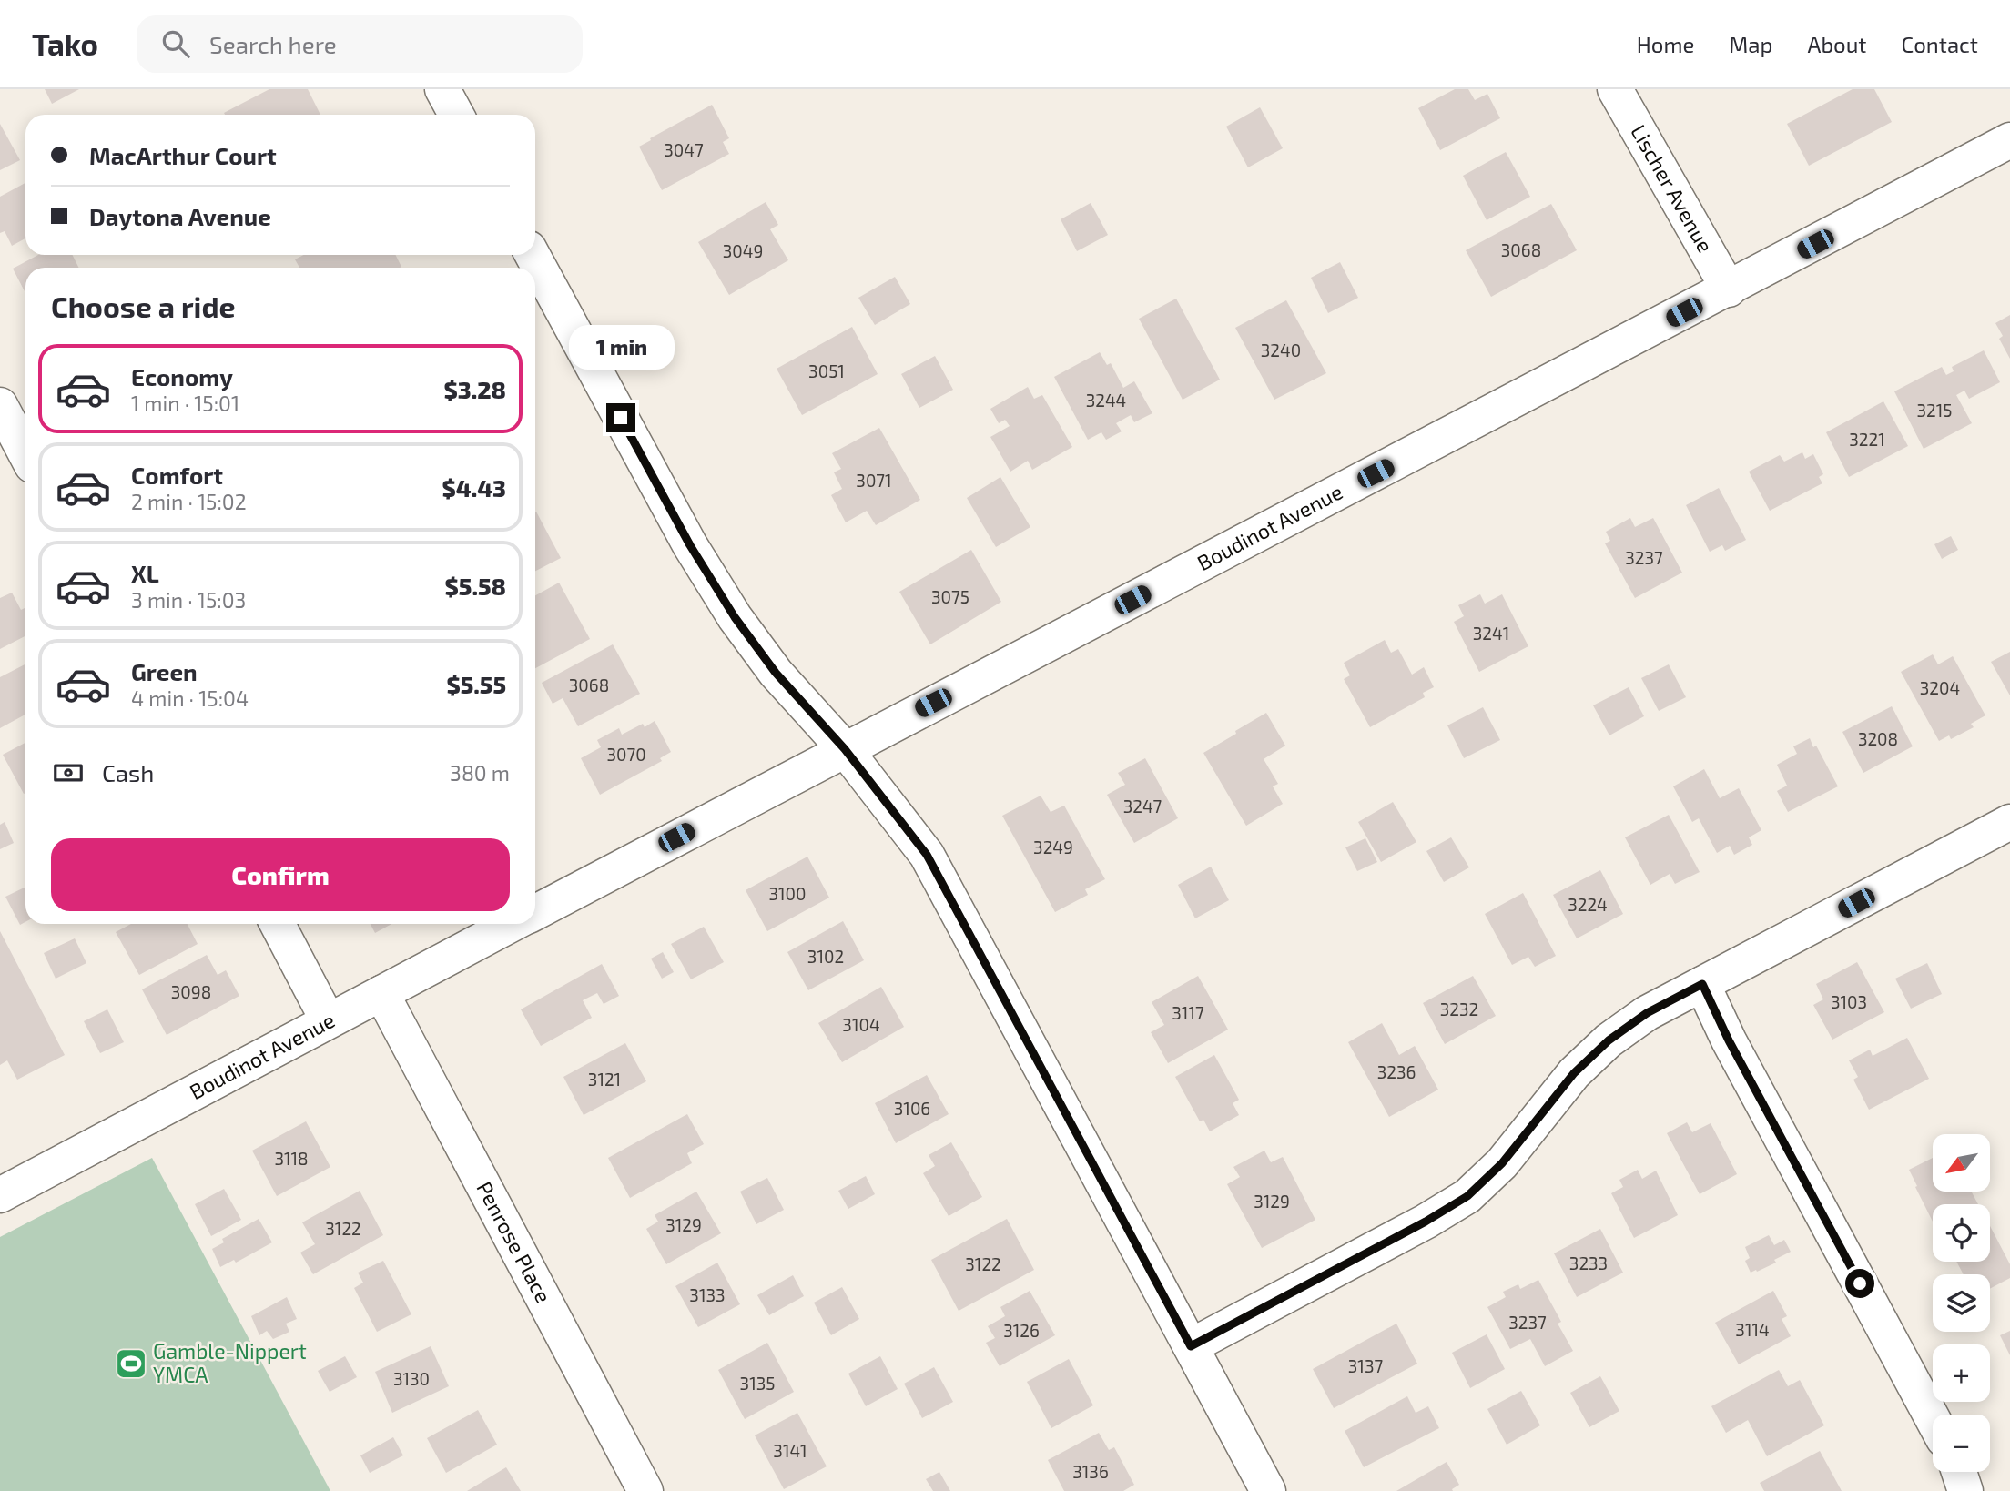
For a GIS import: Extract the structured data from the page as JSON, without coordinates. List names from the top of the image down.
{
  "streets": {
    "street": ["Lischer Avenue", "Boudinot Avenue", "Penrose Place"]
  },
  "crossings": [
    ["Lischer Avenue", "Boudinot Avenue"],
    ["Boudinot Avenue", "Penrose Place"]
  ],
  "places": {
    "sports": ["Gamble-Nippert YMCA"]
  },
  "house_numbers": [
    "3047",
    "3068",
    "3049",
    "3240",
    "3051",
    "3244",
    "3215",
    "3221",
    "3071",
    "3237",
    "3075",
    "3241",
    "3068",
    "3204",
    "3208",
    "3070",
    "3247",
    "3249",
    "3100",
    "3224",
    "3102",
    "3098",
    "3103",
    "3232",
    "3117",
    "3104",
    "3236",
    "3121",
    "3106",
    "3118",
    "3129",
    "3129",
    "3122",
    "3233",
    "3122",
    "3133",
    "3237",
    "3114",
    "3126",
    "3137",
    "3130",
    "3135",
    "3141",
    "3136"
  ],
  "north": "bottom left",
  "page": {
    "header": "Tako",
    "search": "Search here",
    "nav": [
      "Home",
      "Map",
      "About",
      "Contact"
    ],
    "banner": ["MacArthur Court", "Daytona Avenue"],
    "heading": "Choose a ride",
    "bubble": "1 min",
    "list": [
      {
        "name": "Economy",
        "note": "1 min · 15:01",
        "value": "$3.28"
      },
      {
        "name": "Comfort",
        "note": "2 min · 15:02",
        "value": "$4.43"
      },
      {
        "name": "XL",
        "note": "3 min · 15:03",
        "value": "$5.58"
      },
      {
        "name": "Green",
        "note": "4 min · 15:04",
        "value": "$5.55"
      }
    ],
    "pay": ["Cash", "380 m"],
    "buttons": "Confirm",
    "map_buttons": ["+", "−"]
  }
}
